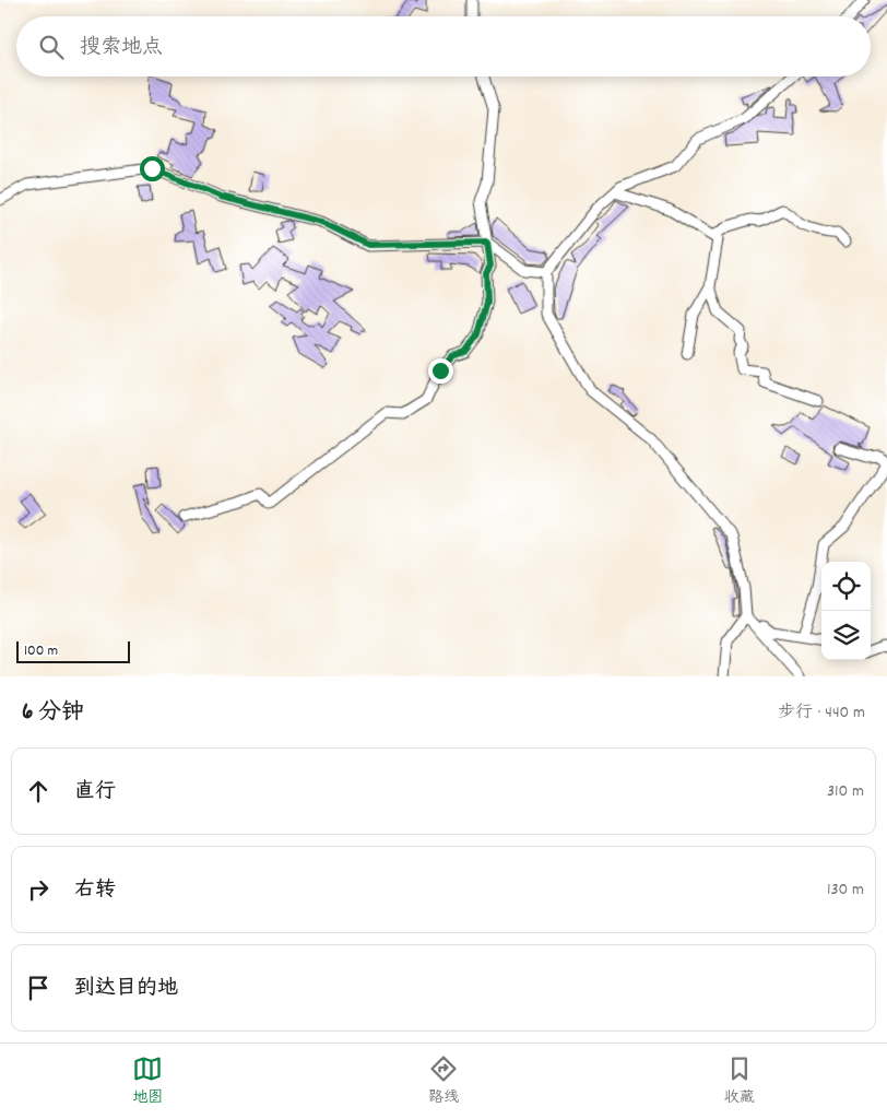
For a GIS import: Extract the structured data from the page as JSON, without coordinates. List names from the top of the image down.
{
  "scale_bar": "100 m",
  "page": {
    "search": "搜索地点",
    "scale": "100 m",
    "heading": ["6 分钟", "步行 · 440 m"],
    "list": [
      ["直行", "310 m"],
      ["右转", "130 m"],
      "到达目的地"
    ],
    "nav": ["地图", "路线", "收藏"]
  }
}
